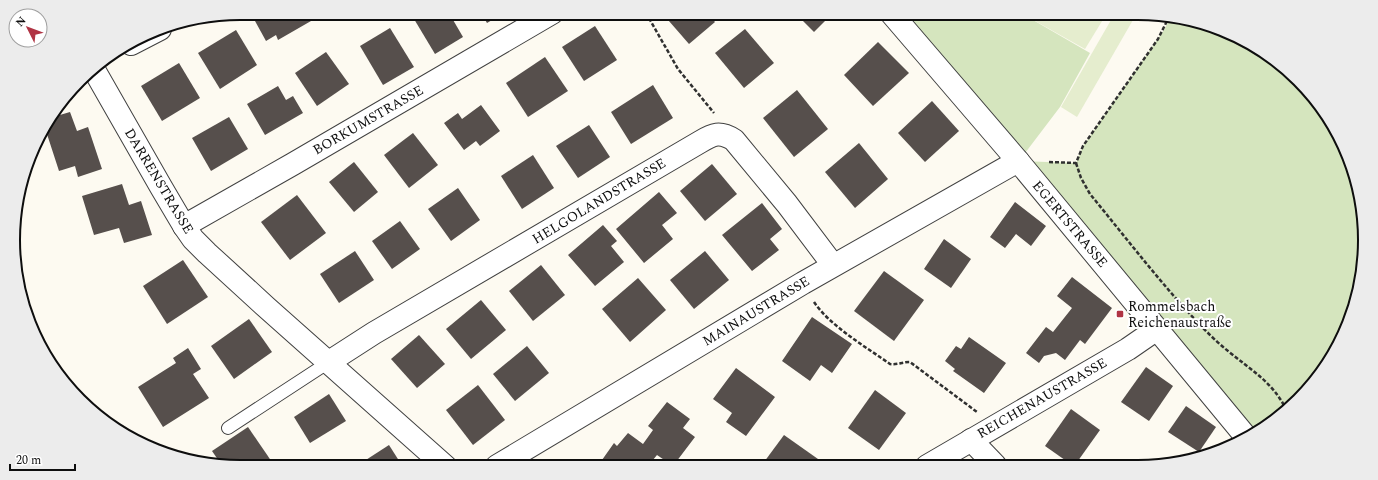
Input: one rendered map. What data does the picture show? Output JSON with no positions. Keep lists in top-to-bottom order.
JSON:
{
  "streets": {
    "street": [
      "BORKUMSTRASSE",
      "DARRENSTRASSE",
      "HELGOLANDSTRASSE",
      "EGERTSTRASSE",
      "MAINAUSTRASSE",
      "REICHENAUSTRASSE"
    ]
  },
  "crossings": [
    ["BORKUMSTRASSE", "DARRENSTRASSE"],
    ["DARRENSTRASSE", "HELGOLANDSTRASSE"],
    ["EGERTSTRASSE", "MAINAUSTRASSE"],
    ["EGERTSTRASSE", "REICHENAUSTRASSE"]
  ],
  "places": {
    "transit": ["Rommelsbach Reichenaustraße"]
  },
  "scale_bar": "20 m",
  "north": "top left"
}
